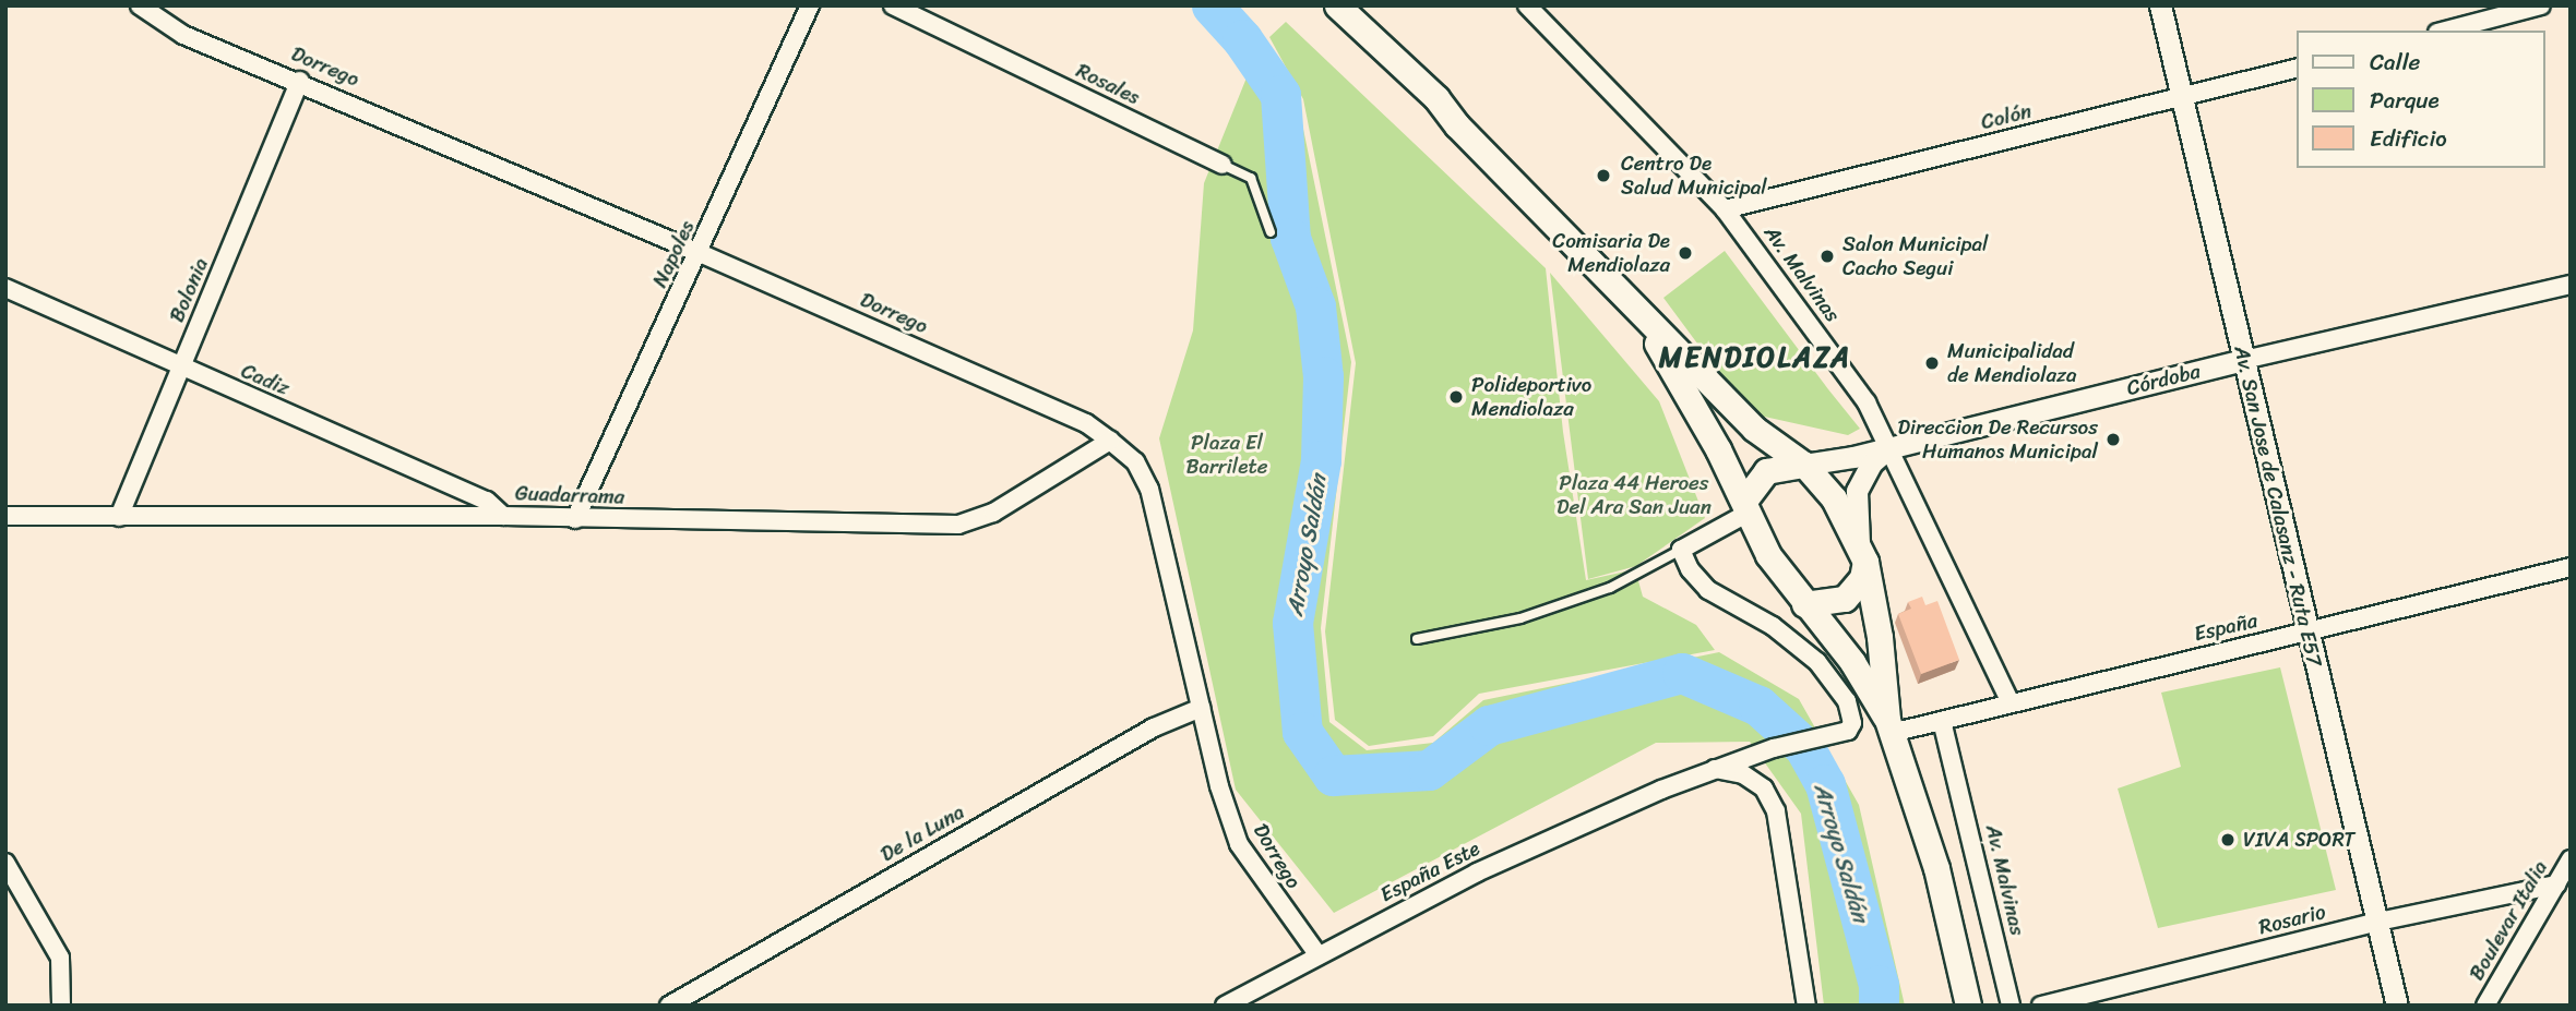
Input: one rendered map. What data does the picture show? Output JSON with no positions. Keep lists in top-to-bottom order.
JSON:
{
  "streets": {
    "street": [
      "Dorrego",
      "Rosales",
      "Colón",
      "Napoles",
      "Av. Malvinas",
      "Bolonia",
      "Cadiz",
      "Córdoba",
      "Guadarrama",
      "Av. San Jose de Calasanz - Ruta E57",
      "España",
      "De la Luna",
      "España Este",
      "Rosario",
      "Boulevar Italia"
    ]
  },
  "crossings": [
    ["Dorrego", "Napoles"],
    ["Dorrego", "Bolonia"],
    ["Dorrego", "Guadarrama"],
    ["Dorrego", "De la Luna"],
    ["Dorrego", "España Este"],
    ["Colón", "Av. Malvinas"],
    ["Colón", "Av. San Jose de Calasanz - Ruta E57"],
    ["Napoles", "Guadarrama"],
    ["Av. Malvinas", "Córdoba"],
    ["Av. Malvinas", "España"],
    ["Bolonia", "Cadiz"],
    ["Bolonia", "Guadarrama"],
    ["Cadiz", "Guadarrama"],
    ["Córdoba", "Av. San Jose de Calasanz - Ruta E57"],
    ["Av. San Jose de Calasanz - Ruta E57", "España"],
    ["Av. San Jose de Calasanz - Ruta E57", "Rosario"],
    ["Rosario", "Boulevar Italia"]
  ],
  "districts": ["MENDIOLAZA"],
  "water": ["Arroyo Saldán"],
  "parks": ["Plaza El Barrilete", "Plaza 44 Heroes Del Ara San Juan"],
  "places": [
    "Centro De Salud Municipal",
    "Comisaria De Mendiolaza",
    "Salon Municipal Cacho Segui",
    "Municipalidad de Mendiolaza",
    "Polideportivo Mendiolaza",
    "Direccion De Recursos Humanos Municipal",
    "VIVA SPORT"
  ],
  "legend": ["Calle", "Parque", "Edificio"]
}
